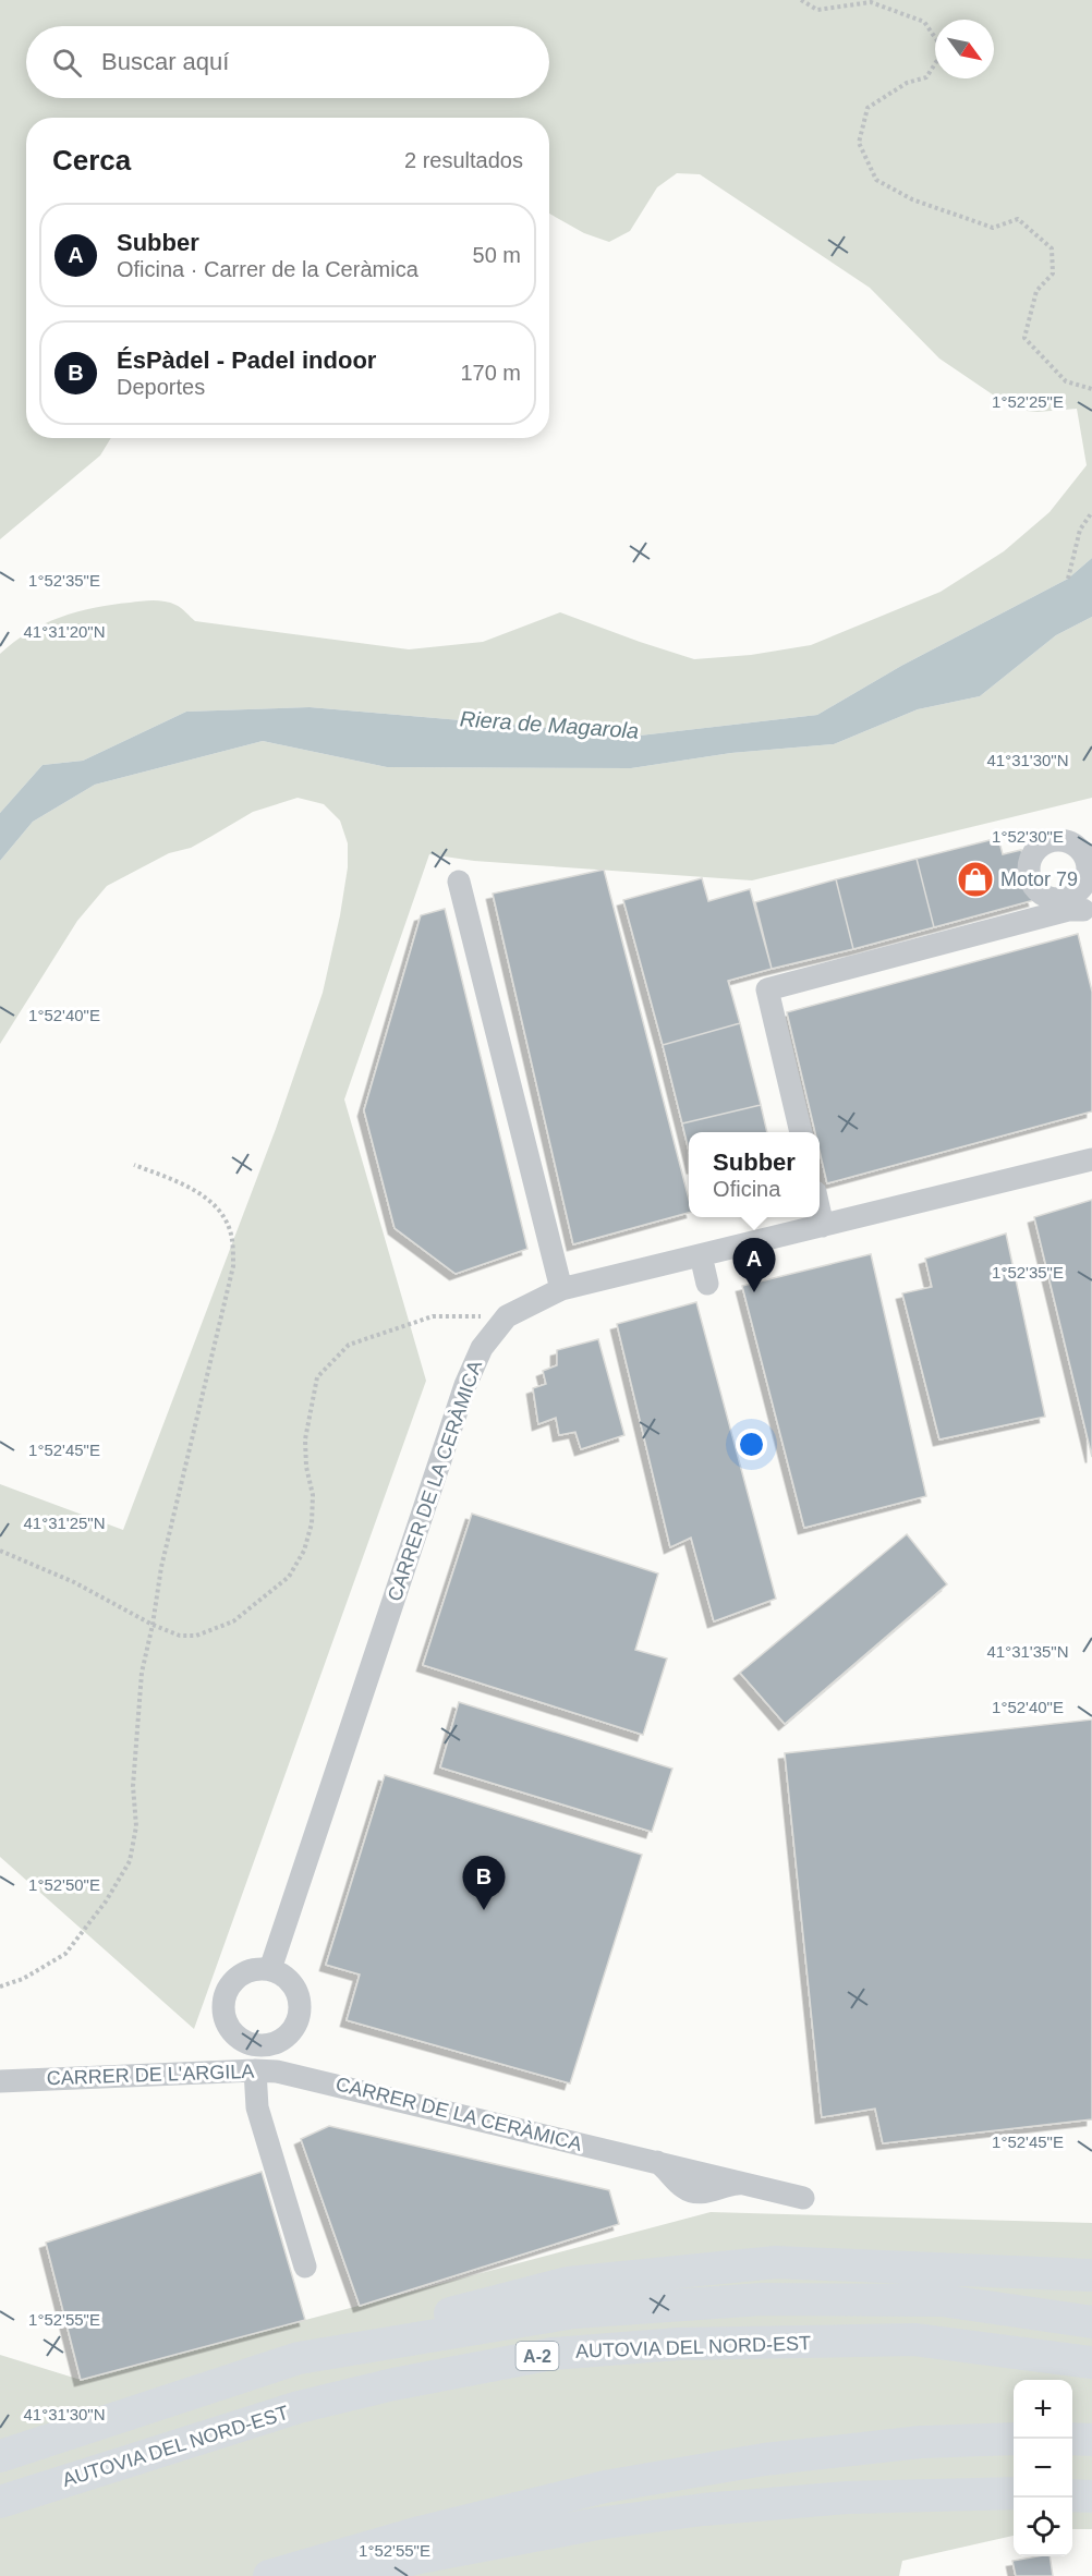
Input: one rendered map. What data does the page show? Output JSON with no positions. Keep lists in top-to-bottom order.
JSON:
{
  "streets": {
    "highway": ["AUTOVIA DEL NORD-EST", "A-2"],
    "street": ["CARRER DE LA CERÀMICA", "CARRER DE L'ARGILA"]
  },
  "crossings": [
    ["CARRER DE LA CERÀMICA", "CARRER DE L'ARGILA"]
  ],
  "water": ["Riera de Magarola"],
  "places": {
    "shop": ["Motor 79"]
  },
  "north": "bottom right",
  "page": {
    "search": "Buscar aquí",
    "heading": ["Cerca", "2 resultados"],
    "list": [
      {
        "mark": "A",
        "name": "Subber",
        "note": "Oficina · Carrer de la Ceràmica",
        "value": "50 m"
      },
      {
        "mark": "B",
        "name": "ÉsPàdel - Padel indoor",
        "note": "Deportes",
        "value": "170 m"
      }
    ],
    "popup": ["Subber", "Oficina"],
    "pins": ["A", "B"],
    "map_buttons": ["+", "−"]
  },
  "coordinates": [
    "1°52'25\"E",
    "1°52'35\"E",
    "41°31'20\"N",
    "41°31'30\"N",
    "1°52'30\"E",
    "1°52'40\"E",
    "1°52'45\"E",
    "41°31'25\"N",
    "41°31'35\"N",
    "1°52'50\"E",
    "1°52'55\"E"
  ]
}
